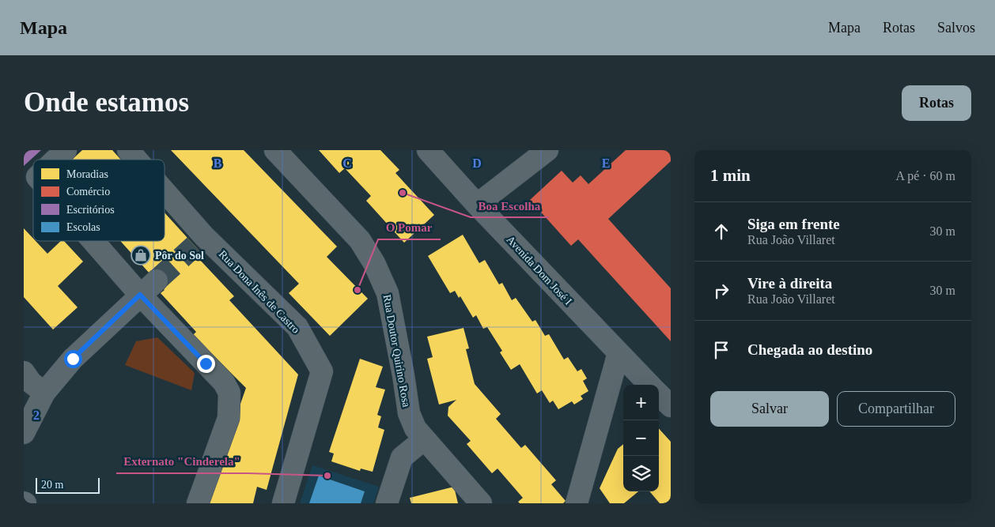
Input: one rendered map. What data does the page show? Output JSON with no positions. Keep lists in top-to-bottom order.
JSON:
{
  "streets": {
    "street": ["Avenida Dom José I", "Rua Dona Inês de Castro", "Rua Doutor Quirino Rosa"]
  },
  "places": {
    "other": ["Boa Escolha", "O Pomar", "Externato \"Cinderela\""],
    "shop": ["Pôr do Sol"]
  },
  "legend": [
    "Moradias",
    "Comércio",
    "Escritórios",
    "Escolas"
  ],
  "scale_bar": "20 m",
  "page": {
    "header": "Mapa",
    "nav": ["Mapa", "Rotas", "Salvos"],
    "buttons": [
      "Rotas",
      ["Salvar", "Compartilhar"]
    ],
    "title": "Onde estamos",
    "heading": ["1 min", "A pé · 60 m"],
    "list": [
      ["Siga em frente", "Rua João Villaret", "30 m"],
      ["Vire à direita", "Rua João Villaret", "30 m"],
      "Chegada ao destino"
    ],
    "map_buttons": ["+", "−"],
    "scale": "20 m"
  },
  "grid": {
    "columns": [
      "B",
      "C",
      "D",
      "E"
    ],
    "rows": ["2"]
  }
}
